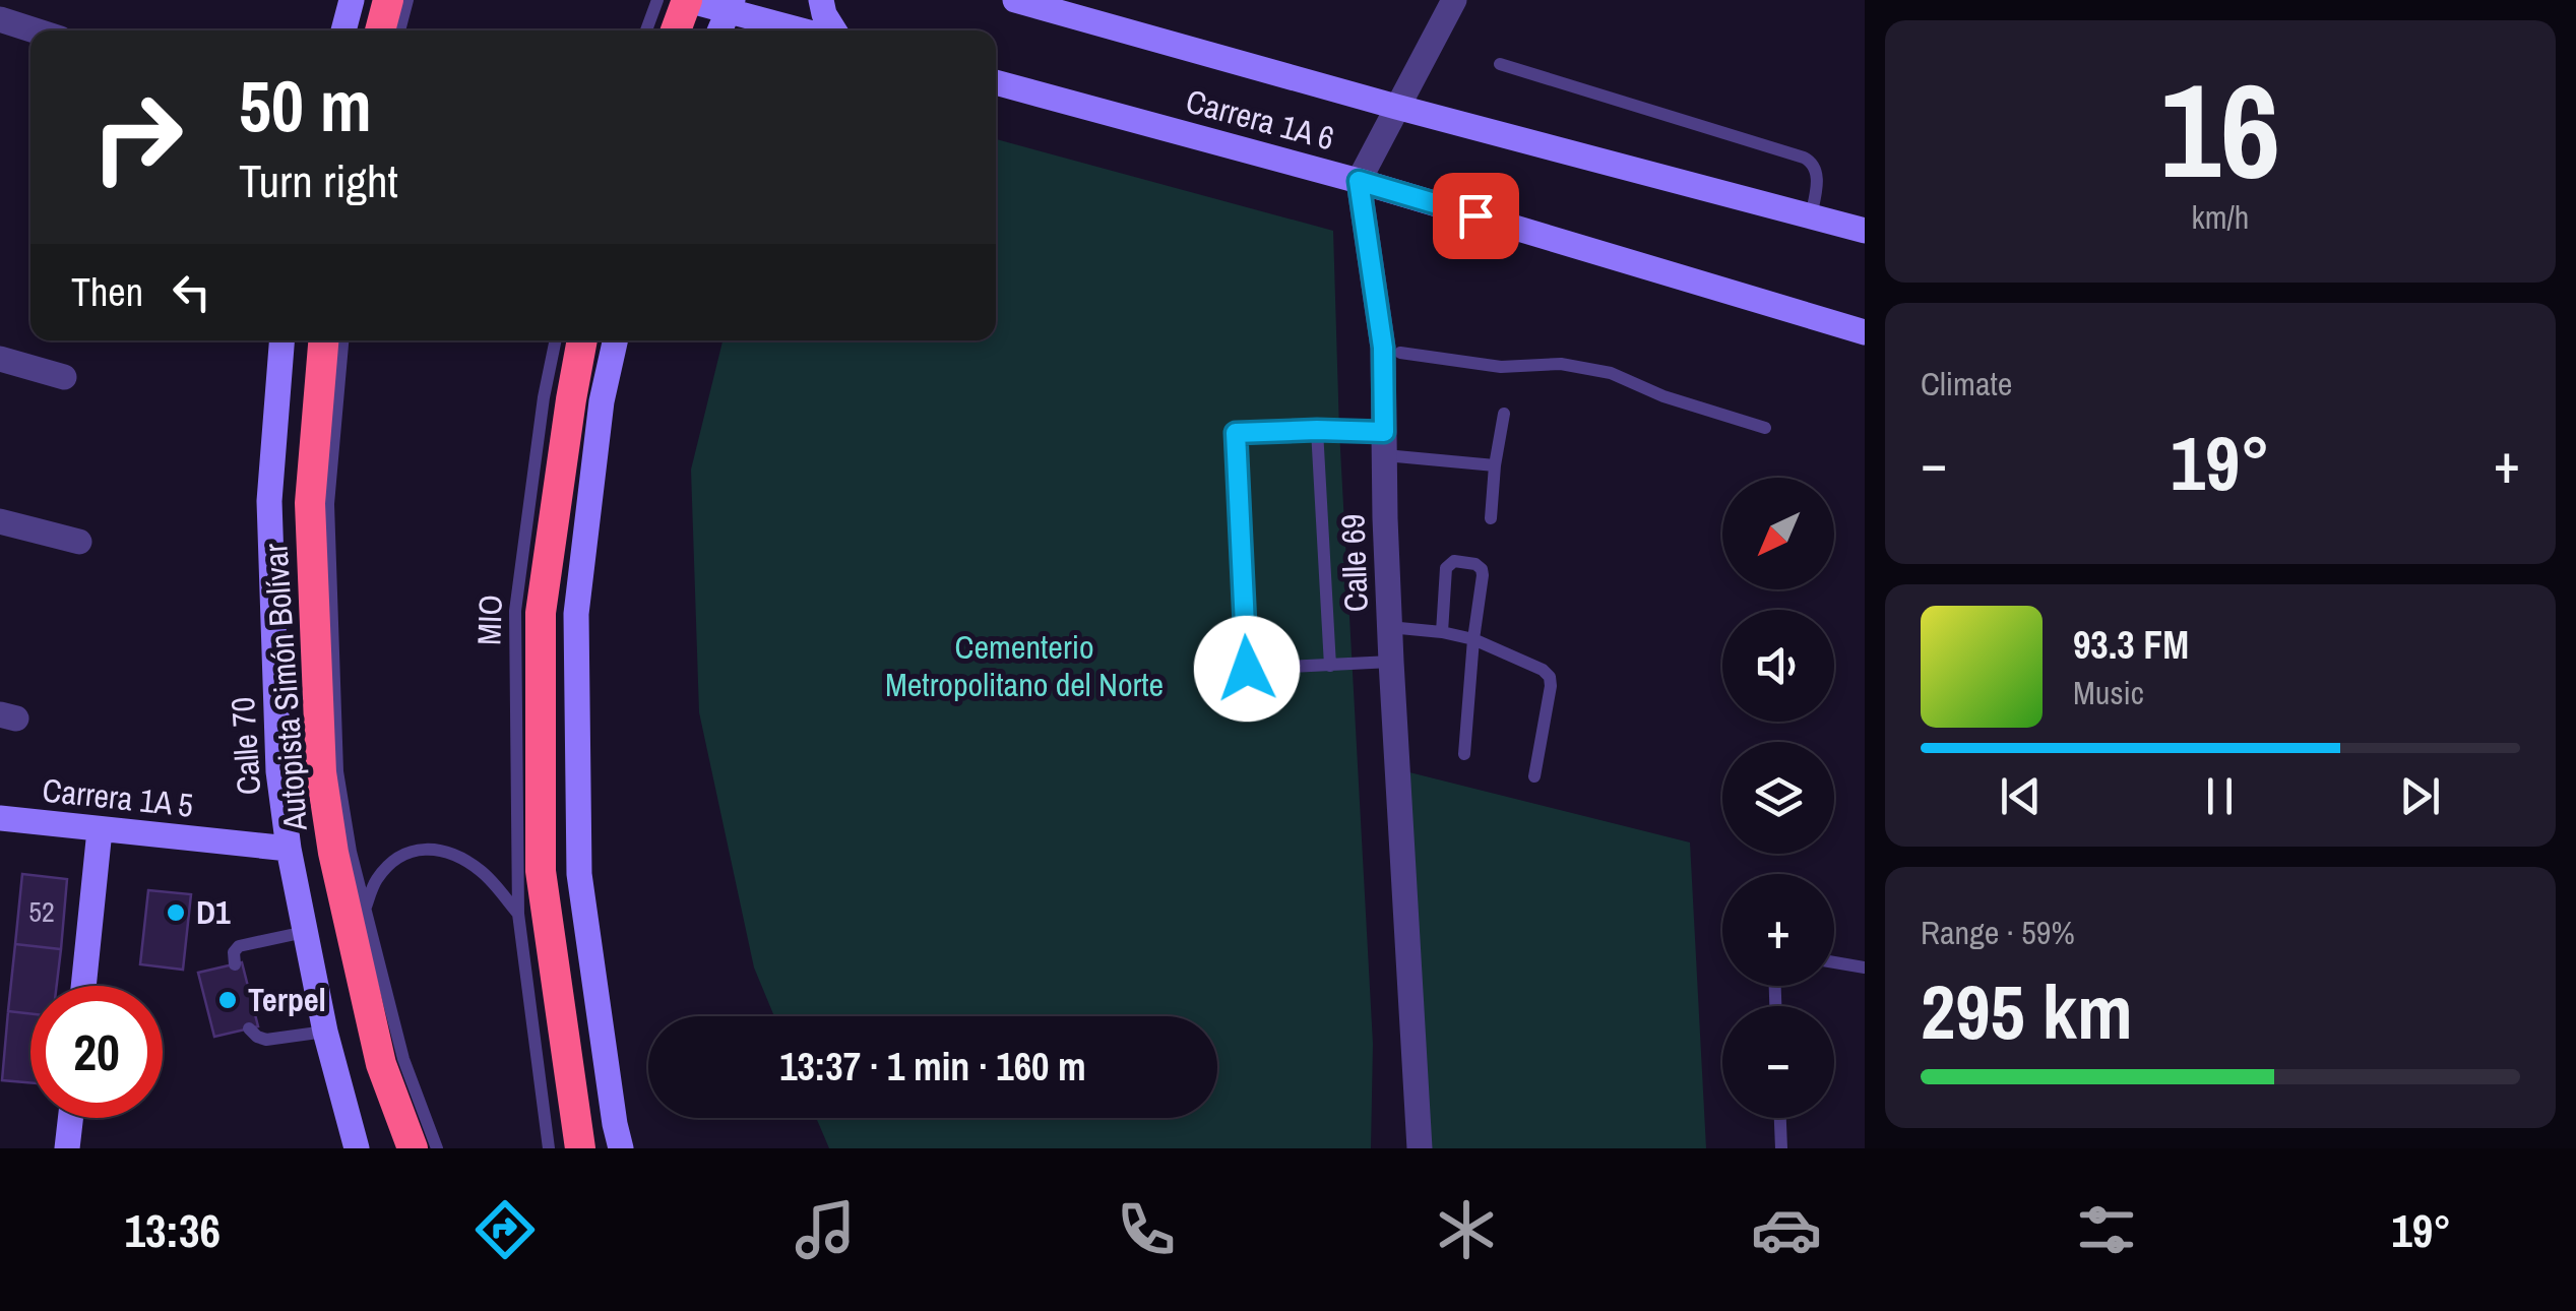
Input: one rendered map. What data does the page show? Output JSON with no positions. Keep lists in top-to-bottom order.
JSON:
{
  "streets": {
    "highway": ["Autopista Simón Bolívar"],
    "street": [
      "Carrera 1A 6",
      "Calle 69",
      "Calle 70",
      "Carrera 1A 5"
    ],
    "lane": ["MIO"]
  },
  "crossings": [
    ["Carrera 1A 6", "Calle 69"],
    ["Calle 70", "Carrera 1A 5"]
  ],
  "parks": ["Cementerio Metropolitano del Norte"],
  "places": ["D1", "Terpel"],
  "house_numbers": ["52"],
  "north": "bottom left",
  "page": {
    "tile": [
      ["16", "km/h"],
      "Climate",
      ["Range · 59%", "295 km"]
    ],
    "turn": ["50 m", "Turn right"],
    "then": "Then",
    "heat": ["−", "19°", "+"],
    "map_buttons": ["+", "−"],
    "song": ["93.3 FM", "Music"],
    "limit": "20",
    "trip": "13:37 · 1 min · 160 m",
    "tabs": ["13:36", "19°"]
  }
}
